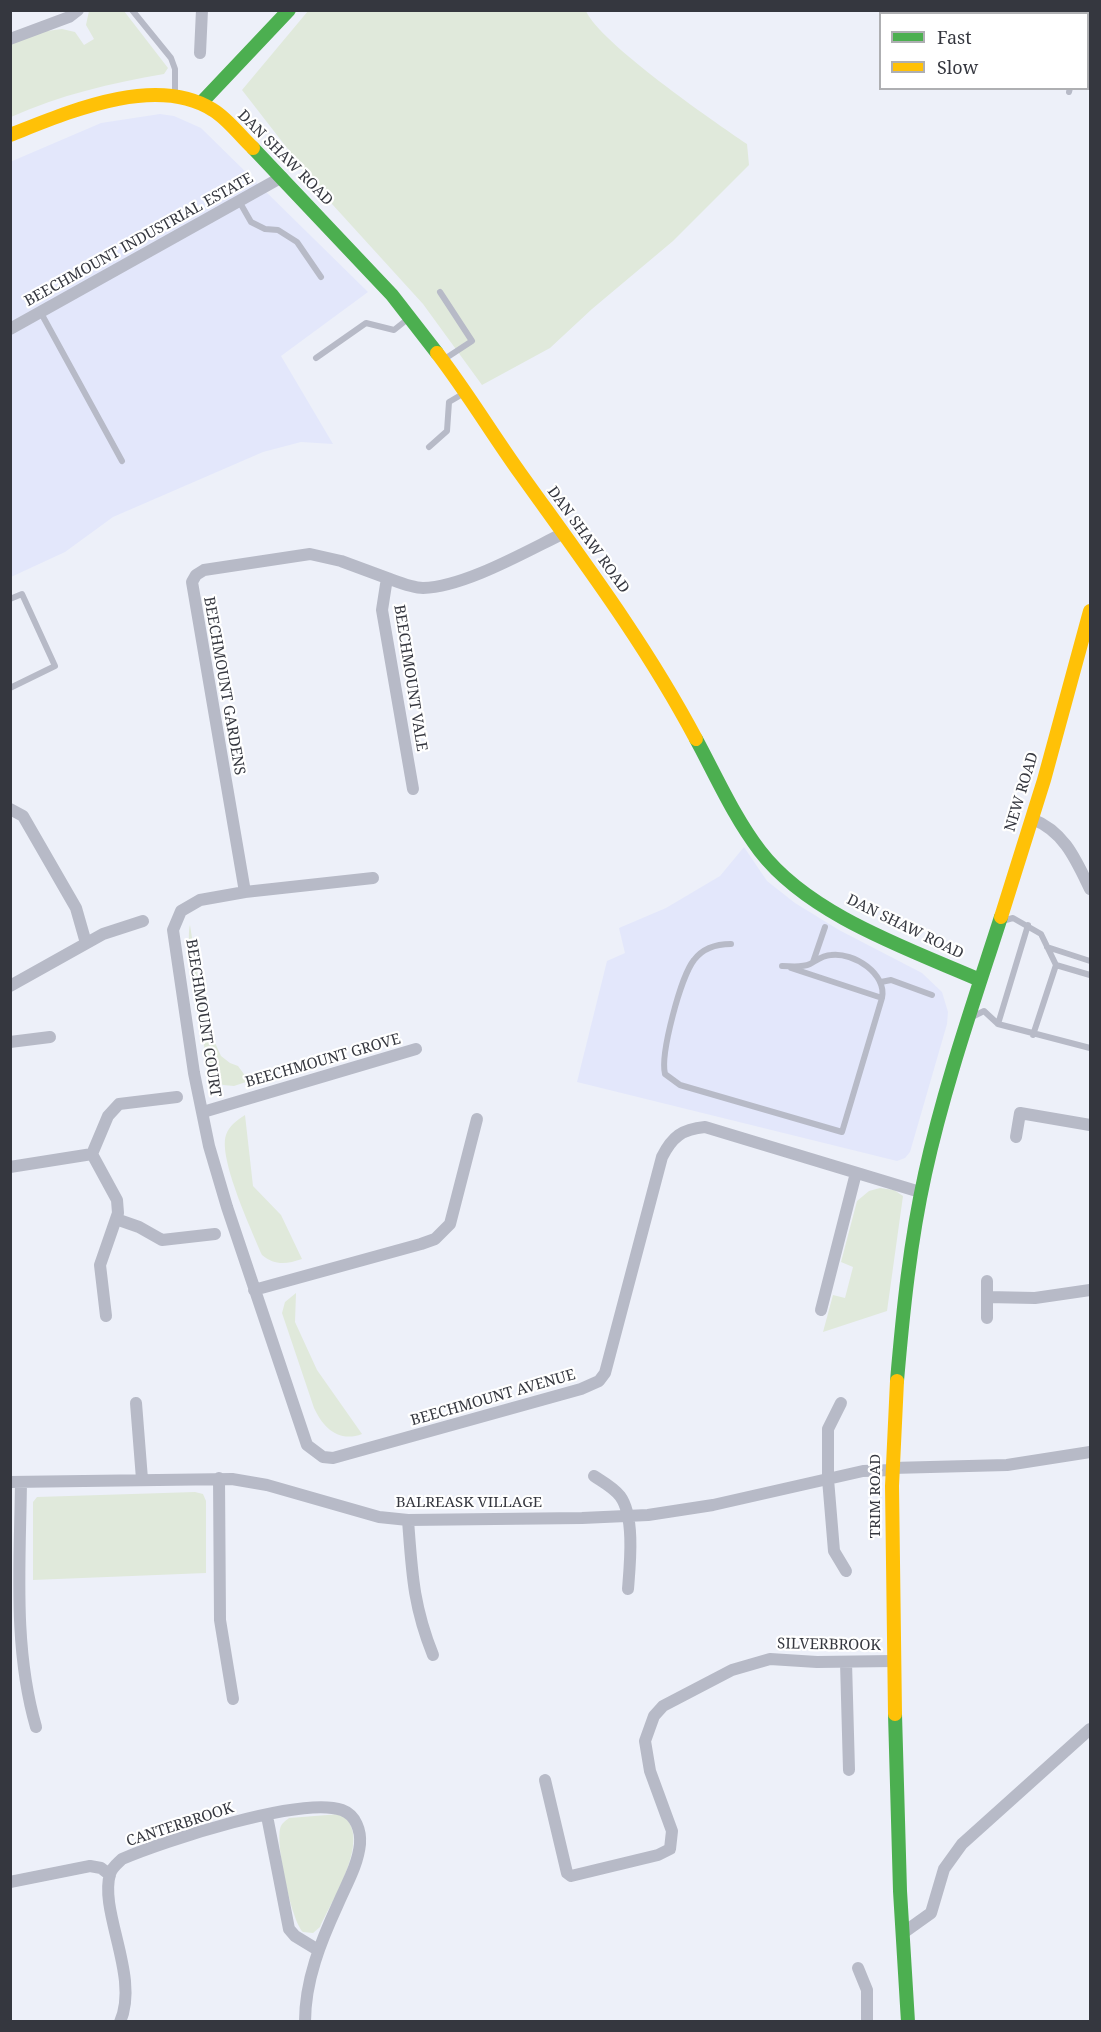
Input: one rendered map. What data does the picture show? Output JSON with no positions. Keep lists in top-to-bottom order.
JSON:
{
  "streets": {
    "street": [
      "DAN SHAW ROAD",
      "BEECHMOUNT INDUSTRIAL ESTATE",
      "BEECHMOUNT VALE",
      "BEECHMOUNT GARDENS",
      "NEW ROAD",
      "BEECHMOUNT COURT",
      "BEECHMOUNT GROVE",
      "BEECHMOUNT AVENUE",
      "TRIM ROAD",
      "BALREASK VILLAGE",
      "SILVERBROOK",
      "CANTERBROOK"
    ]
  },
  "crossings": [
    ["DAN SHAW ROAD", "BEECHMOUNT INDUSTRIAL ESTATE"],
    ["DAN SHAW ROAD", "BEECHMOUNT VALE"],
    ["DAN SHAW ROAD", "NEW ROAD"],
    ["DAN SHAW ROAD", "TRIM ROAD"],
    ["BEECHMOUNT VALE", "BEECHMOUNT GARDENS"],
    ["BEECHMOUNT GARDENS", "BEECHMOUNT COURT"],
    ["NEW ROAD", "TRIM ROAD"],
    ["BEECHMOUNT COURT", "BEECHMOUNT GROVE"],
    ["BEECHMOUNT COURT", "BEECHMOUNT AVENUE"],
    ["BEECHMOUNT GROVE", "BEECHMOUNT AVENUE"],
    ["BEECHMOUNT AVENUE", "TRIM ROAD"],
    ["TRIM ROAD", "BALREASK VILLAGE"],
    ["TRIM ROAD", "SILVERBROOK"]
  ],
  "legend": ["Fast", "Slow"]
}
